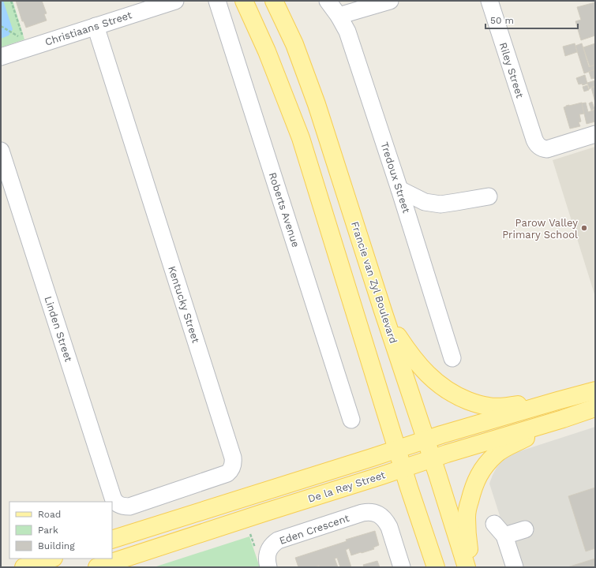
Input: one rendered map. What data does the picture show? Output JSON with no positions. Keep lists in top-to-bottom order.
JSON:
{
  "streets": {
    "main road": ["Francie van Zyl Boulevard", "De la Rey Street"],
    "street": [
      "Christiaans Street",
      "Riley Street",
      "Tredoux Street",
      "Roberts Avenue",
      "Kentucky Street",
      "Linden Street",
      "Eden Crescent"
    ]
  },
  "crossings": [
    ["Christiaans Street", "Kentucky Street"],
    ["Francie van Zyl Boulevard", "De la Rey Street"],
    ["Kentucky Street", "Linden Street"]
  ],
  "places": ["Parow Valley Primary School"],
  "legend": ["Road", "Park", "Building"],
  "scale_bar": "50 m"
}
